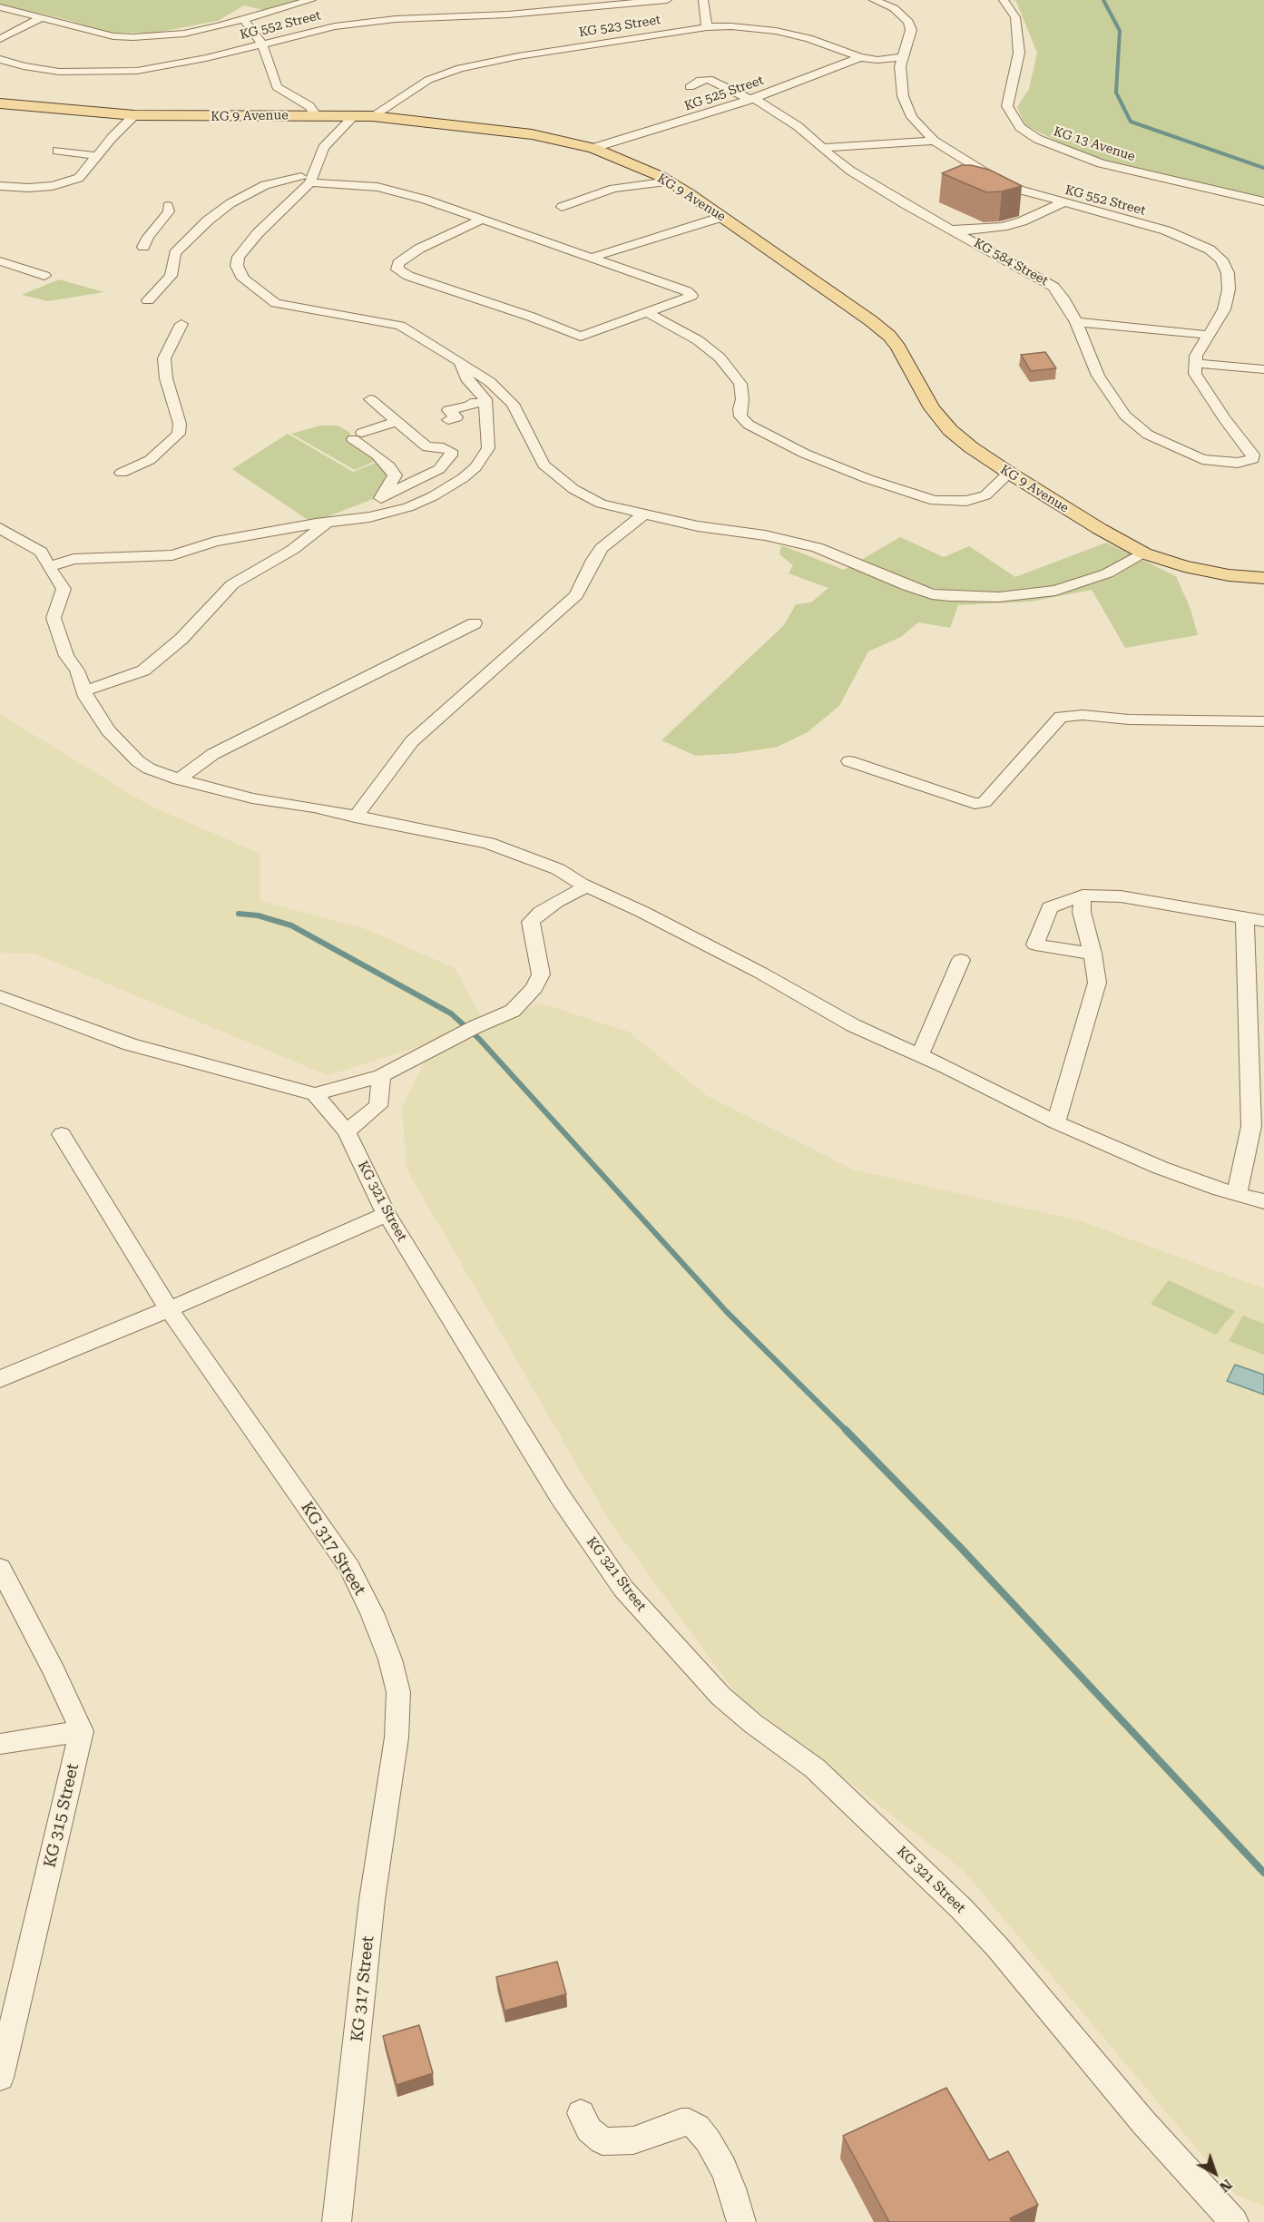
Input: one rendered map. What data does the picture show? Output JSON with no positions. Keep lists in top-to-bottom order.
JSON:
{
  "streets": {
    "main road": ["KG 9 Avenue"],
    "street": [
      "KG 552 Street",
      "KG 523 Street",
      "KG 525 Street",
      "KG 13 Avenue",
      "KG 584 Street",
      "KG 321 Street",
      "KG 317 Street",
      "KG 315 Street"
    ]
  },
  "crossings": [
    ["KG 552 Street", "KG 523 Street"],
    ["KG 552 Street", "KG 584 Street"],
    ["KG 523 Street", "KG 525 Street"],
    ["KG 523 Street", "KG 9 Avenue"],
    ["KG 525 Street", "KG 9 Avenue"],
    ["KG 525 Street", "KG 584 Street"]
  ],
  "north": "bottom right"
}
